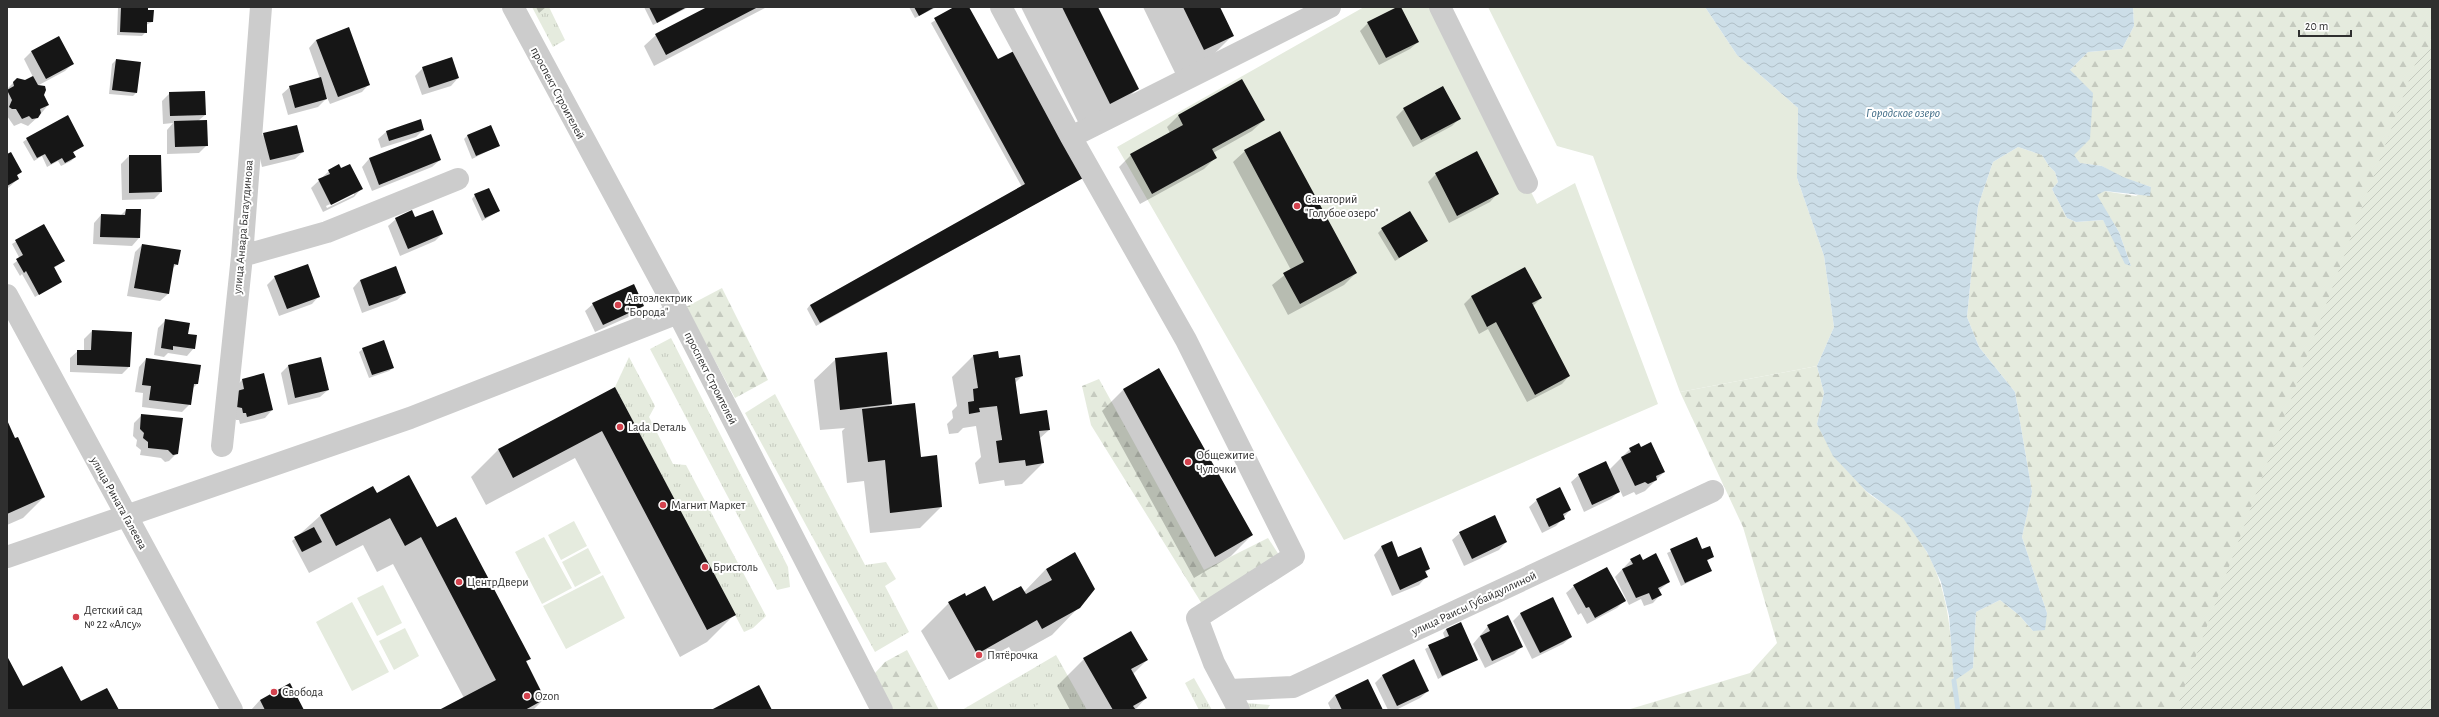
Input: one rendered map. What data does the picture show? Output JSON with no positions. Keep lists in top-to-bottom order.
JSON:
{
  "streets": {
    "street": [
      "проспект Строителей",
      "улица Анвара Багаутдинова",
      "улица Рината Галеева",
      "улица Раисы Губайдуллиной"
    ]
  },
  "water": ["Городское озеро"],
  "places": [
    "Санаторий \"Голубое озеро\"",
    "Автоэлектрик \"Борода\"",
    "Lada Dеталь",
    "Общежитие Чулочки",
    "Магнит Маркет",
    "Бристоль",
    "ЦентрДвери",
    "Детский сад № 22 «Алсу»",
    "Пятёрочка",
    "Свобода",
    "Ozon"
  ],
  "scale_bar": "20 m"
}
